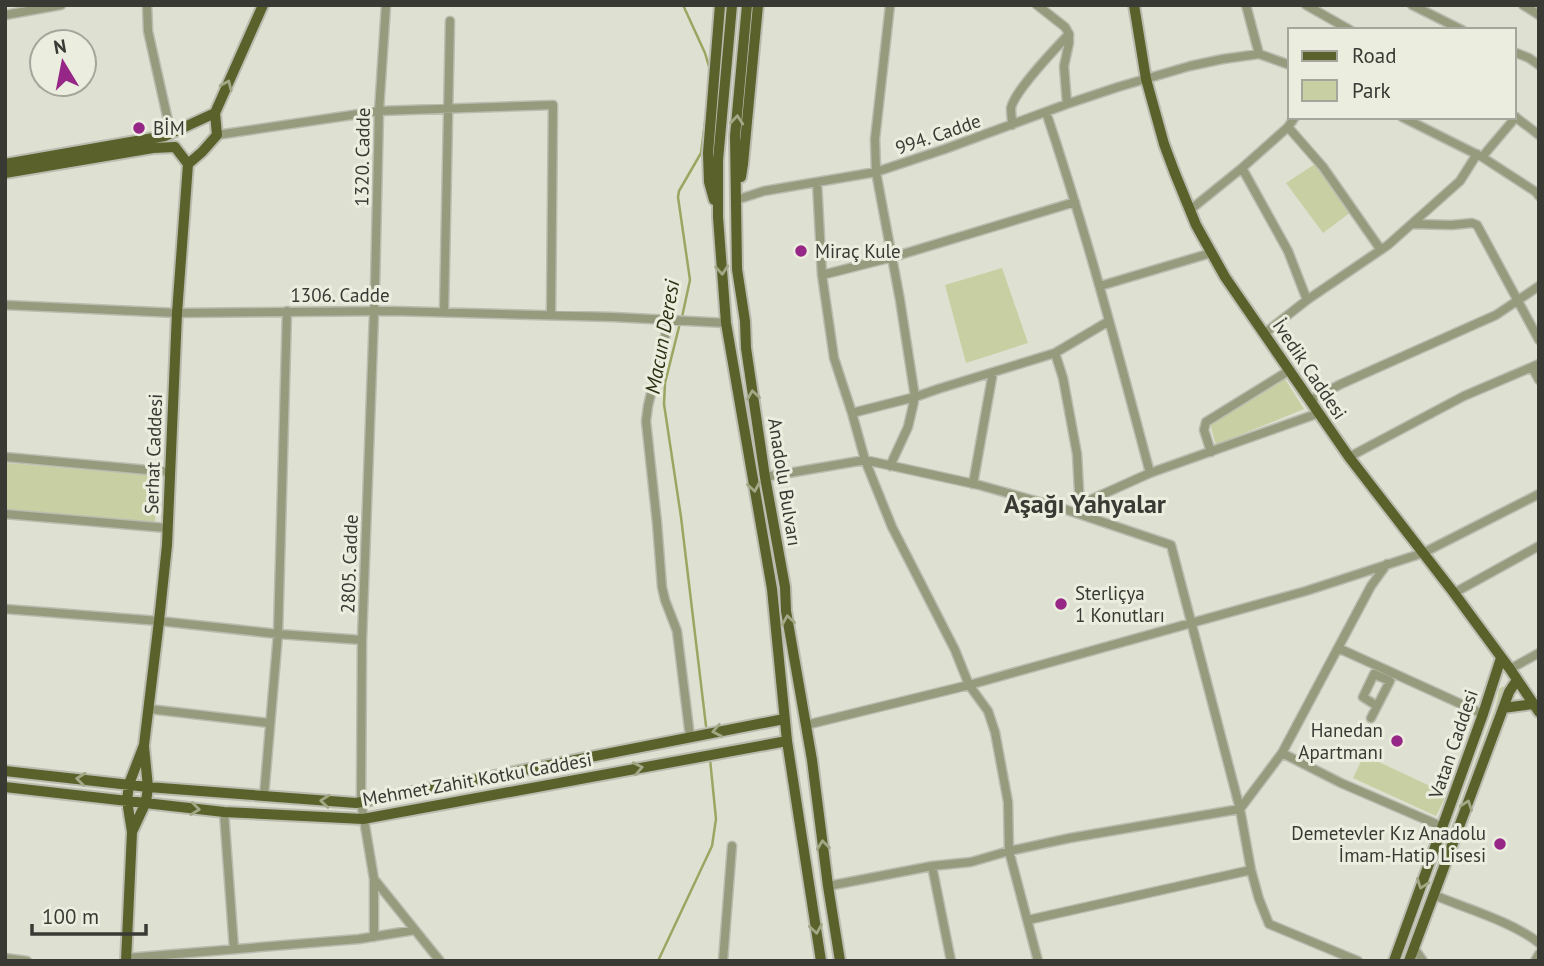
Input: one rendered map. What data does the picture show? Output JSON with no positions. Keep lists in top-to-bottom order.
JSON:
{
  "streets": {
    "main road": [
      "İvedik Caddesi",
      "Serhat Caddesi",
      "Anadolu Bulvarı",
      "Vatan Caddesi",
      "Mehmet Zahit Kotku Caddesi"
    ],
    "street": [
      "994. Cadde",
      "1320. Cadde",
      "1306. Cadde",
      "2805. Cadde"
    ]
  },
  "crossings": [
    ["994. Cadde", "İvedik Caddesi"],
    ["994. Cadde", "Anadolu Bulvarı"],
    ["1320. Cadde", "1306. Cadde"],
    ["1320. Cadde", "2805. Cadde"],
    ["1306. Cadde", "Serhat Caddesi"],
    ["1306. Cadde", "Anadolu Bulvarı"],
    ["1306. Cadde", "2805. Cadde"],
    ["İvedik Caddesi", "Vatan Caddesi"],
    ["Serhat Caddesi", "Mehmet Zahit Kotku Caddesi"],
    ["Anadolu Bulvarı", "Mehmet Zahit Kotku Caddesi"],
    ["2805. Cadde", "Mehmet Zahit Kotku Caddesi"]
  ],
  "districts": ["Aşağı Yahyalar"],
  "water": ["Macun Deresi"],
  "places": [
    "BİM",
    "Miraç Kule",
    "Sterliçya 1 Konutları",
    "Hanedan Apartmanı",
    "Demetevler Kız Anadolu İmam-Hatip Lisesi"
  ],
  "legend": ["Road", "Park"],
  "scale_bar": "100 m",
  "north": "top"
}
